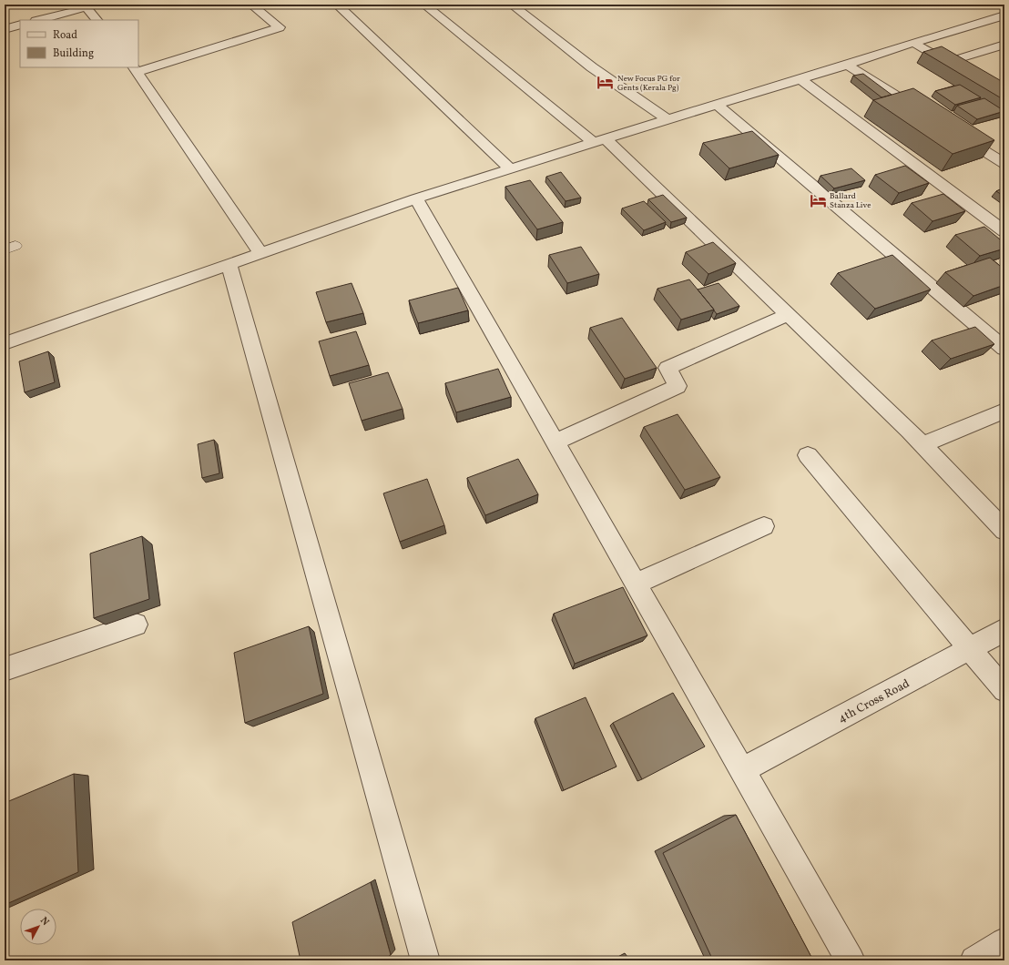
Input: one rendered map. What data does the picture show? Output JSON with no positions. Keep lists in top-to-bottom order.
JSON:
{
  "streets": {
    "street": ["4th Cross Road"]
  },
  "places": {
    "hotel": ["New Focus PG for Gents (Kerala Pg)", "Ballard Stanza Live"]
  },
  "legend": ["Road", "Building"],
  "north": "top right"
}
